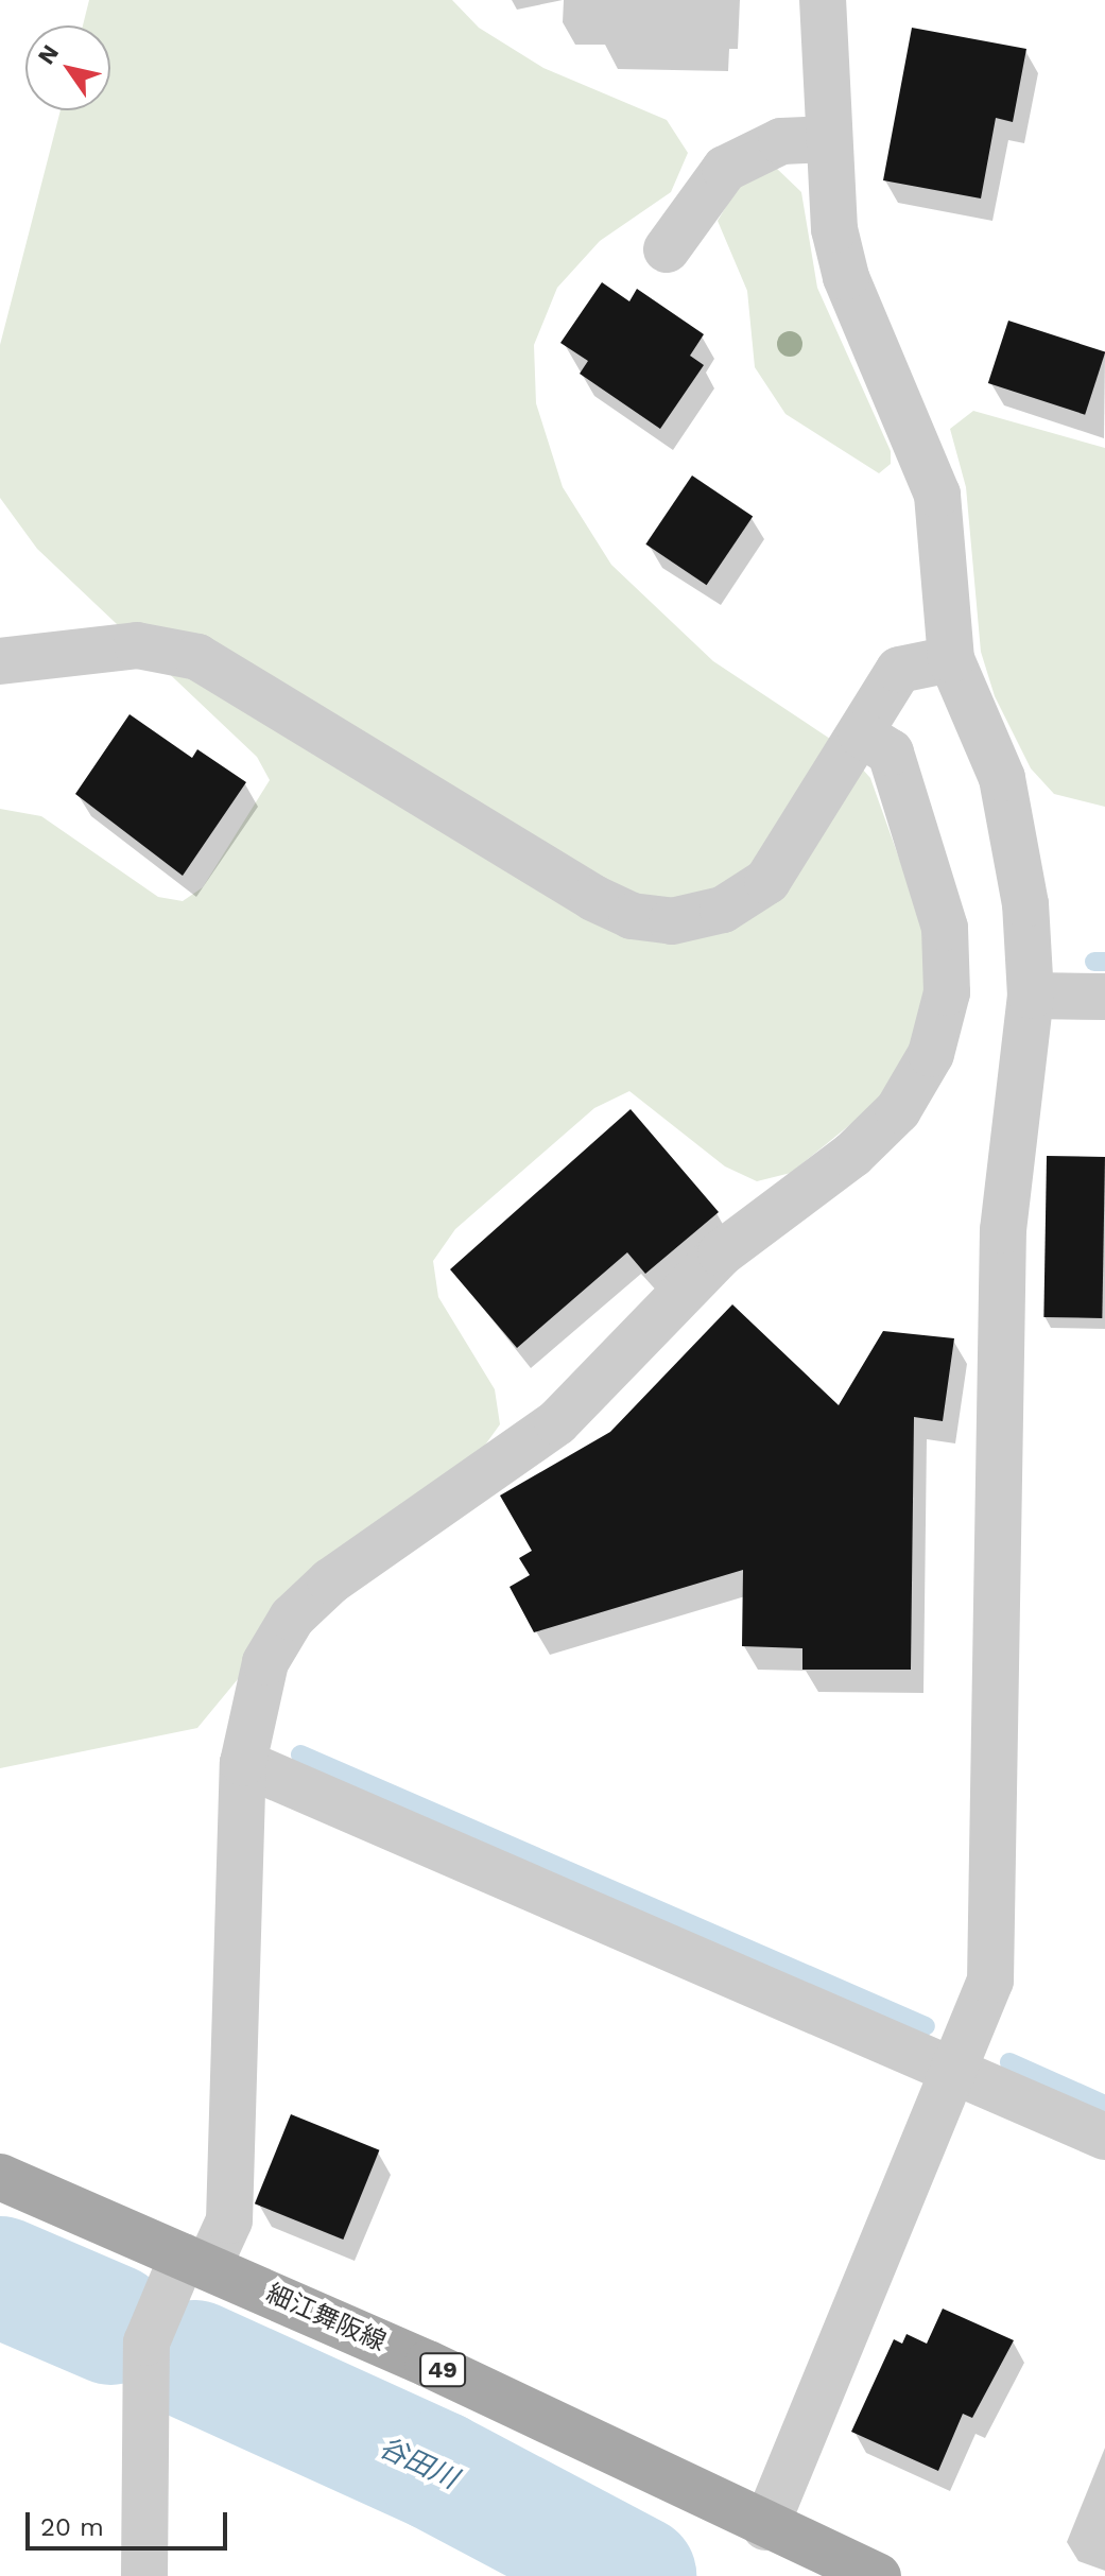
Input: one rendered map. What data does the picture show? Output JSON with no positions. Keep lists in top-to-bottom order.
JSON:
{
  "streets": {
    "main road": ["細江舞阪線", "49"]
  },
  "water": ["谷田川"],
  "scale_bar": "20 m",
  "north": "top left"
}
